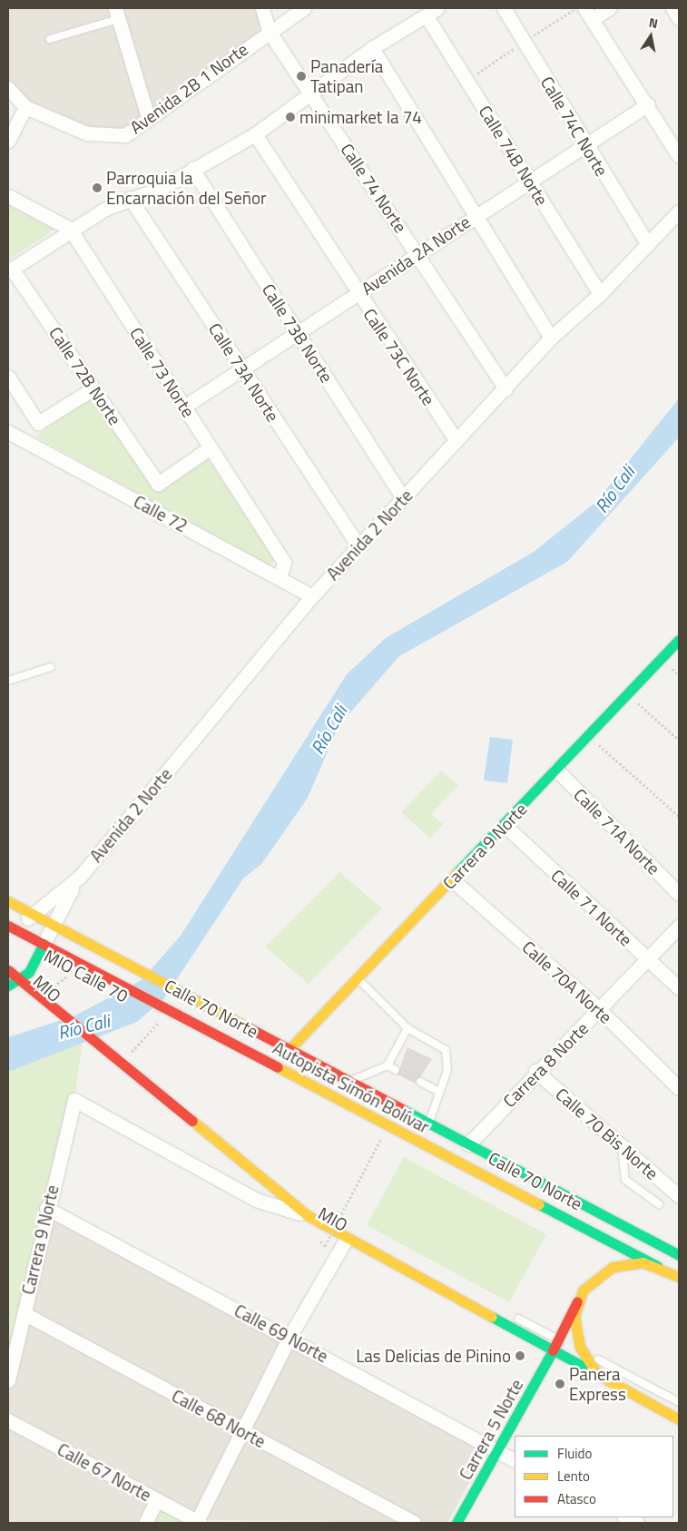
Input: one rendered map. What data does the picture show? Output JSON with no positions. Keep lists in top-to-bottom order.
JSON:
{
  "streets": {
    "main road": [
      "Carrera 9 Norte",
      "Calle 70 Norte",
      "Autopista Simón Bolívar",
      "Carrera 5 Norte"
    ],
    "street": [
      "Avenida 2B 1 Norte",
      "Calle 74C Norte",
      "Calle 74B Norte",
      "Calle 74 Norte",
      "Avenida 2A Norte",
      "Calle 73B Norte",
      "Calle 73C Norte",
      "Calle 73 Norte",
      "Calle 73A Norte",
      "Calle 72B Norte",
      "Calle 72",
      "Avenida 2 Norte",
      "Calle 71A Norte",
      "Calle 71 Norte",
      "Calle 70A Norte",
      "Carrera 8 Norte",
      "Calle 70 Bis Norte",
      "Calle 69 Norte",
      "Calle 68 Norte",
      "Calle 67 Norte"
    ],
    "lane": ["MIO"]
  },
  "crossings": [
    ["Avenida 2B 1 Norte", "Calle 74 Norte"],
    ["Calle 74C Norte", "Avenida 2A Norte"],
    ["Calle 74C Norte", "Avenida 2 Norte"],
    ["Calle 74B Norte", "Avenida 2A Norte"],
    ["Calle 74B Norte", "Avenida 2 Norte"],
    ["Calle 74 Norte", "Avenida 2A Norte"],
    ["Calle 74 Norte", "Avenida 2 Norte"],
    ["Avenida 2A Norte", "Calle 73B Norte"],
    ["Avenida 2A Norte", "Calle 73C Norte"],
    ["Avenida 2A Norte", "Calle 73 Norte"],
    ["Avenida 2A Norte", "Calle 73A Norte"],
    ["Calle 73B Norte", "Avenida 2 Norte"],
    ["Calle 73C Norte", "Avenida 2 Norte"],
    ["Calle 73 Norte", "Calle 72B Norte"],
    ["Calle 73 Norte", "Calle 72"],
    ["Calle 73A Norte", "Avenida 2 Norte"],
    ["Calle 72", "Avenida 2 Norte"],
    ["Avenida 2 Norte", "Calle 70 Norte"],
    ["Calle 71A Norte", "Carrera 9 Norte"],
    ["Carrera 9 Norte", "Calle 71 Norte"],
    ["Carrera 9 Norte", "Calle 70A Norte"],
    ["Carrera 9 Norte", "Calle 70 Norte"],
    ["Carrera 9 Norte", "Calle 69 Norte"],
    ["Carrera 9 Norte", "Calle 68 Norte"],
    ["Calle 71 Norte", "Carrera 8 Norte"],
    ["Calle 70A Norte", "Carrera 8 Norte"],
    ["Calle 70 Norte", "Carrera 8 Norte"],
    ["Carrera 8 Norte", "Calle 70 Bis Norte"],
    ["Calle 69 Norte", "Carrera 5 Norte"]
  ],
  "water": ["Río Cali"],
  "places": [
    "Panadería Tatipan",
    "minimarket la 74",
    "Parroquia la Encarnación del Señor",
    "Las Delicias de Pinino",
    "Panera Express"
  ],
  "legend": ["Fluido", "Lento", "Atasco"],
  "north": "top"
}
